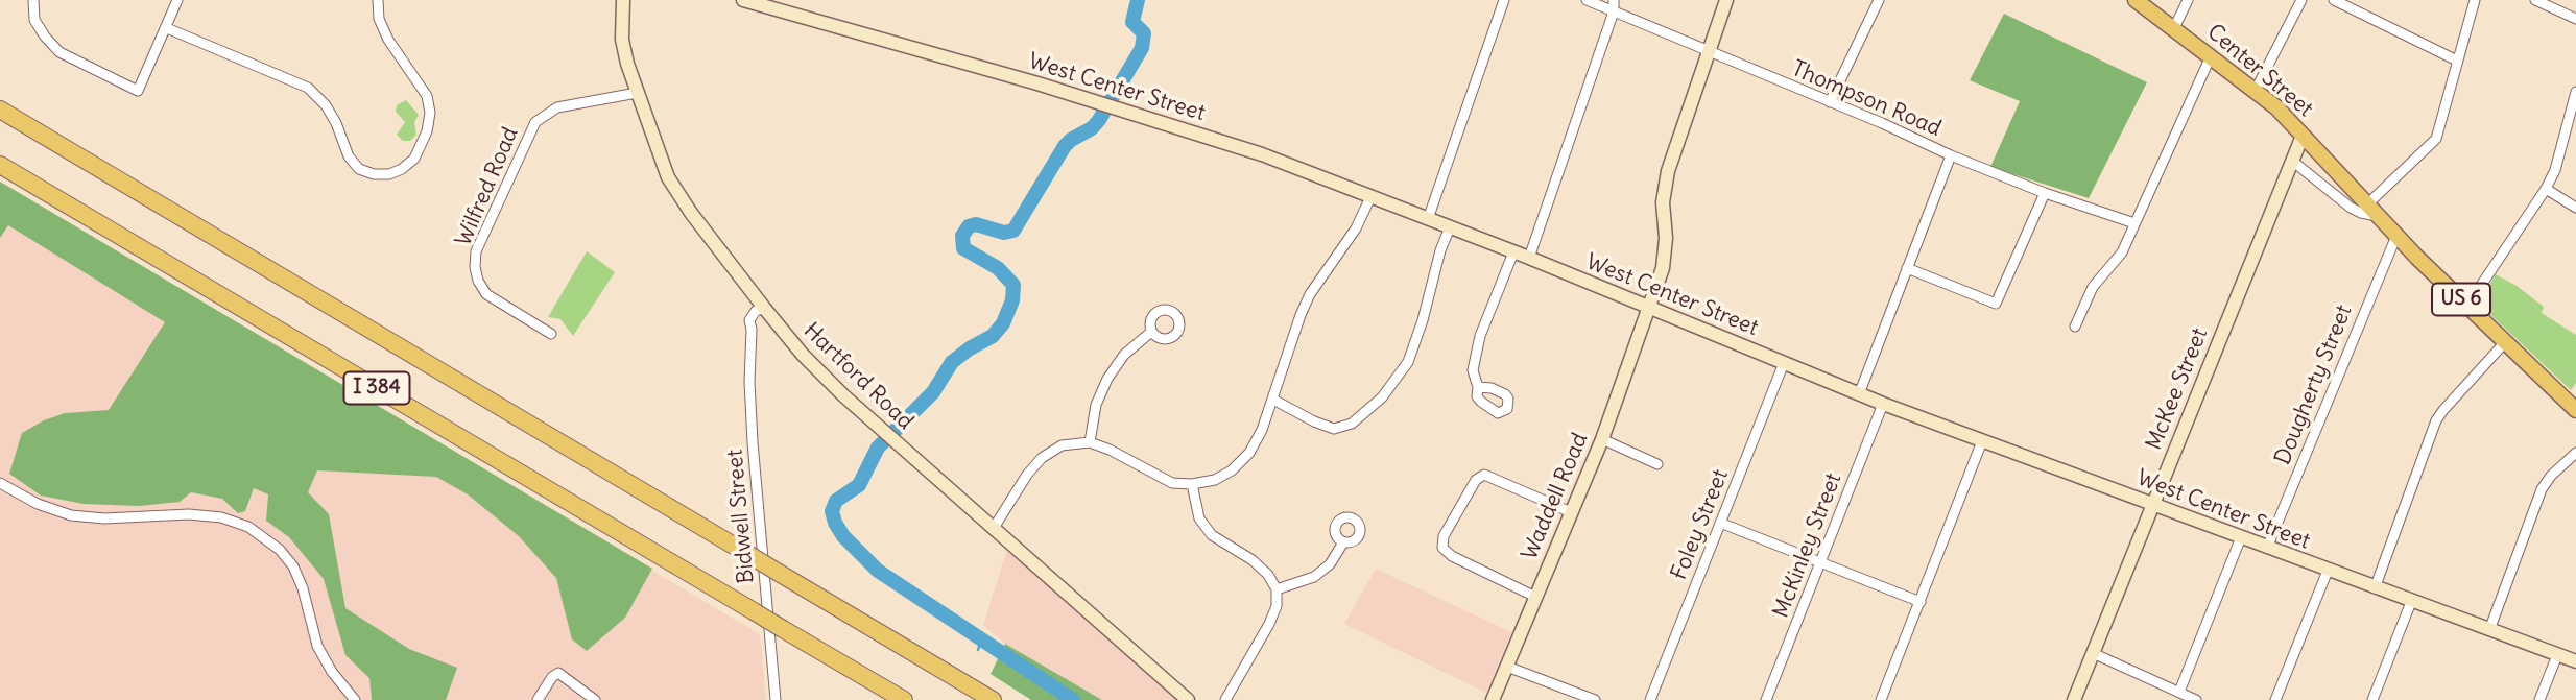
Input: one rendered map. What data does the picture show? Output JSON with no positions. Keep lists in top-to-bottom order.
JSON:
{
  "streets": {
    "highway": ["I 384"],
    "main road": [
      "Center Street",
      "West Center Street",
      "US 6",
      "Hartford Road",
      "McKee Street",
      "Waddell Road"
    ],
    "street": [
      "Thompson Road",
      "Wilfred Road",
      "Dougherty Street",
      "Bidwell Street",
      "Foley Street",
      "McKinley Street"
    ]
  },
  "crossings": [
    ["Center Street", "Dougherty Street"],
    ["Center Street", "McKee Street"],
    ["West Center Street", "Dougherty Street"],
    ["West Center Street", "McKee Street"],
    ["West Center Street", "Waddell Road"],
    ["West Center Street", "Foley Street"],
    ["West Center Street", "McKinley Street"],
    ["Thompson Road", "Waddell Road"],
    ["Wilfred Road", "Hartford Road"],
    ["Hartford Road", "Bidwell Street"]
  ]
}
